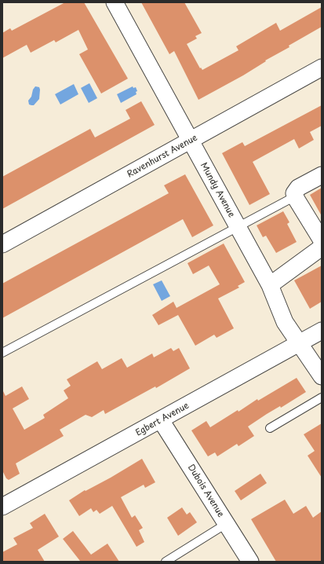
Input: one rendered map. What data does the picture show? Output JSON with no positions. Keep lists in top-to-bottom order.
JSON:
{
  "streets": {
    "street": [
      "Ravenhurst Avenue",
      "Mundy Avenue",
      "Egbert Avenue",
      "Dubois Avenue"
    ]
  },
  "crossings": [
    ["Ravenhurst Avenue", "Mundy Avenue"],
    ["Mundy Avenue", "Egbert Avenue"],
    ["Egbert Avenue", "Dubois Avenue"]
  ]
}
